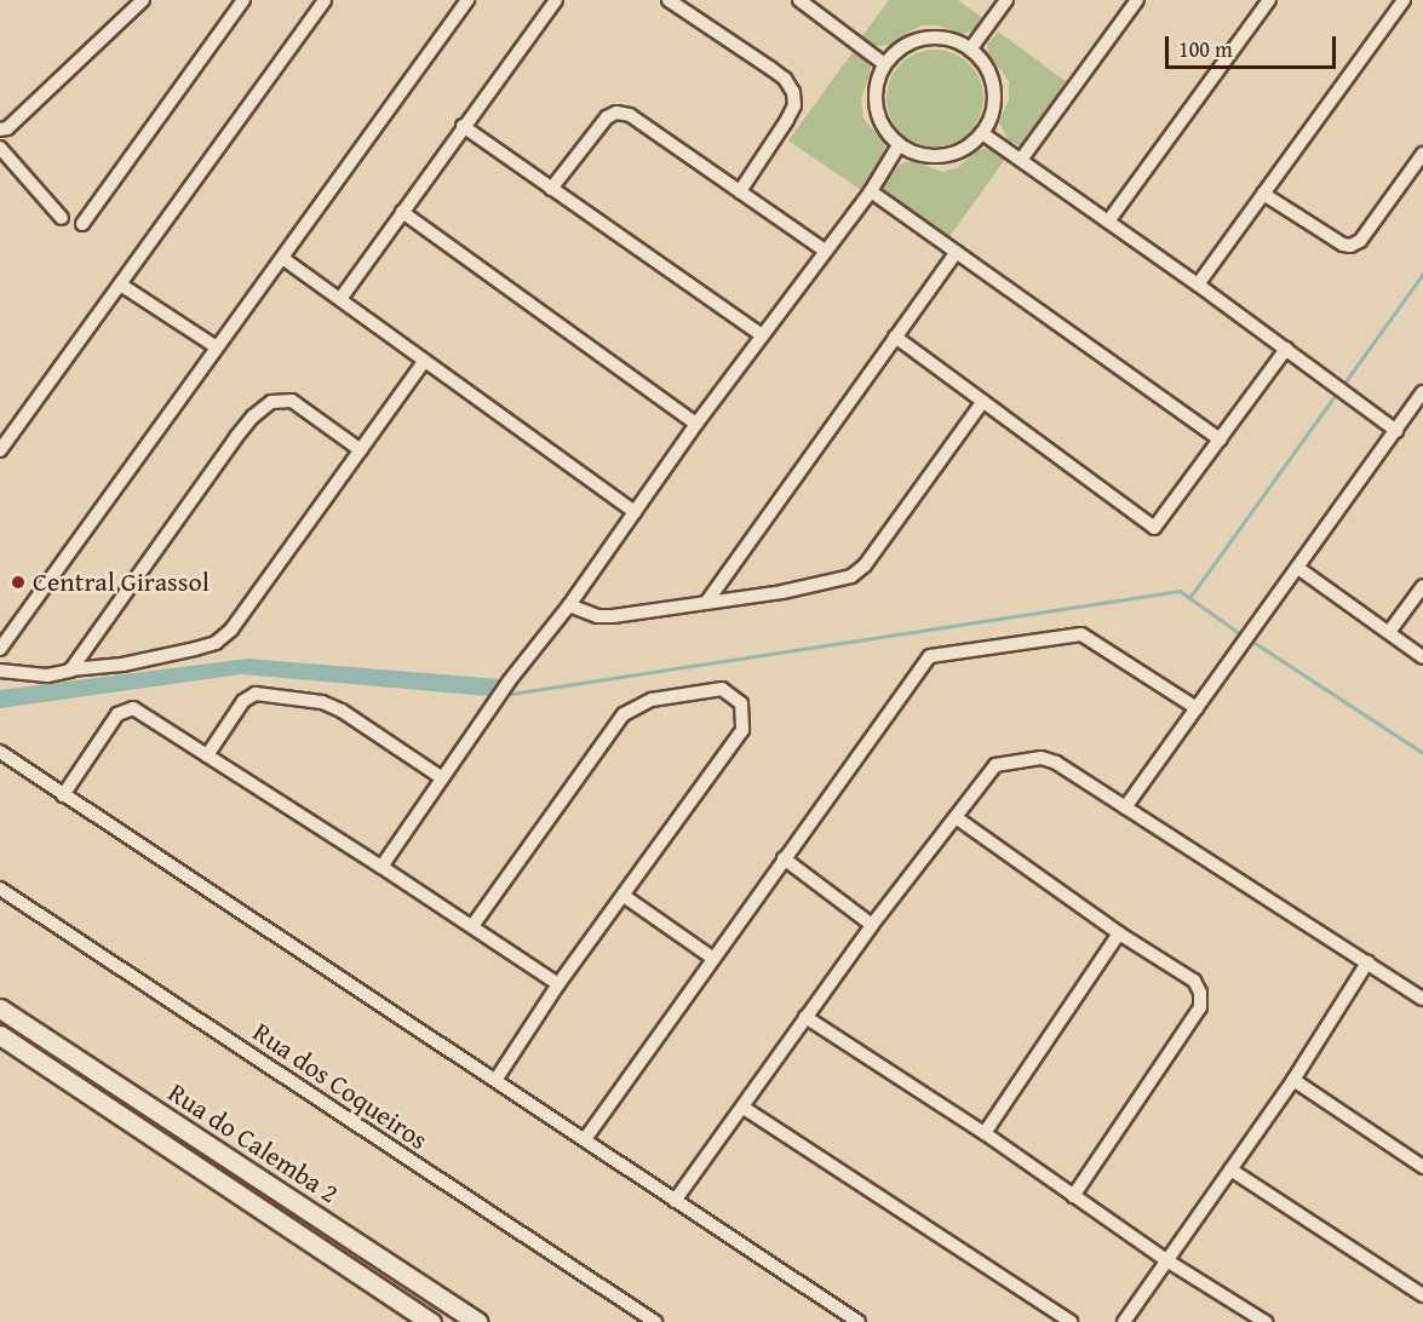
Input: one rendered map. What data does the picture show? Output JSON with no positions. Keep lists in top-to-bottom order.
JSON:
{
  "streets": {
    "main road": ["Rua do Calemba 2"],
    "street": ["Rua dos Coqueiros"]
  },
  "places": ["Central Girassol"],
  "scale_bar": "100 m"
}
